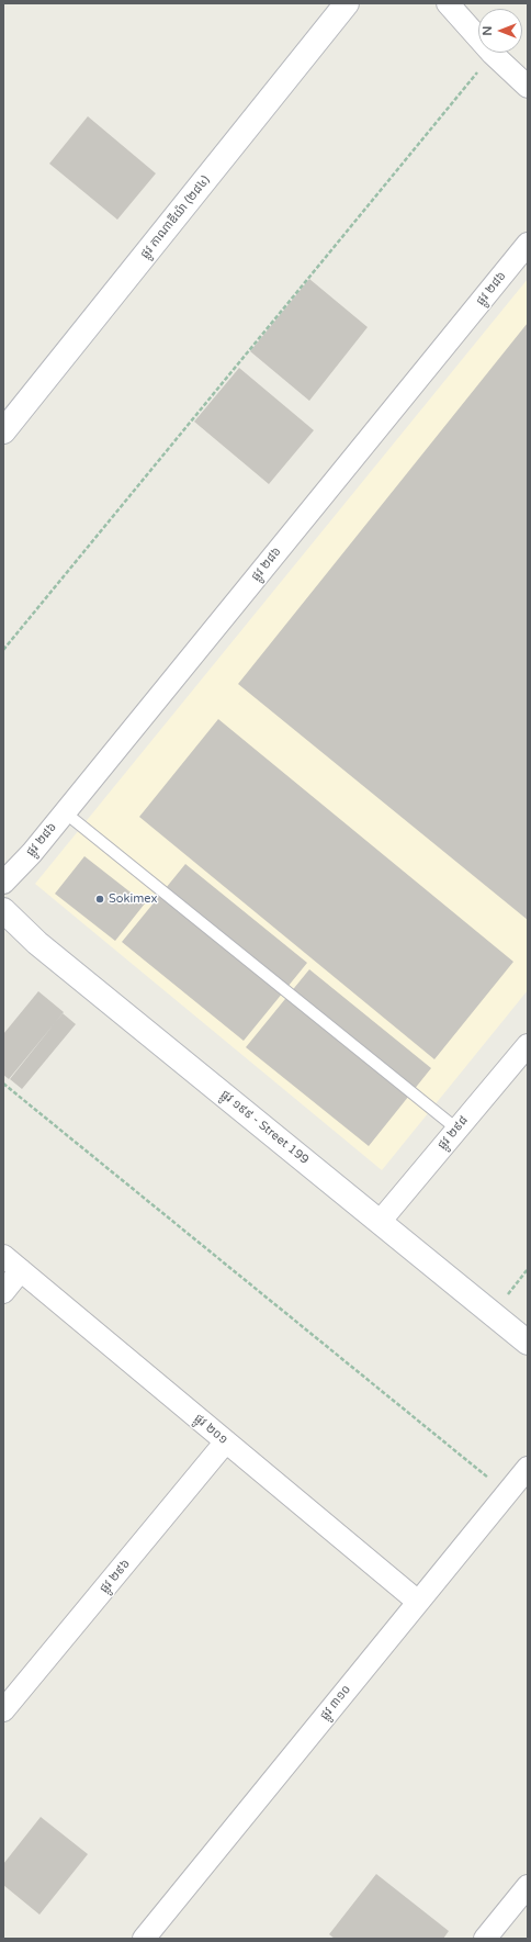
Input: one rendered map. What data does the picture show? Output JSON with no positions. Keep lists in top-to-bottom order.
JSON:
{
  "streets": {
    "street": [
      "ផ្លូវ កាណាឌីយ៉ា (២៨៤)",
      "ផ្លូវ ២៨៦",
      "ផ្លូវ ១៩៩ - Street 199",
      "ផ្លូវ ២៩៨",
      "ផ្លូវ ២០១",
      "ផ្លូវ ២៩៦",
      "ផ្លូវ ៣១០"
    ]
  },
  "crossings": [
    ["ផ្លូវ ១៩៩ - Street 199", "ផ្លូវ ២៩៨"],
    ["ផ្លូវ ២០១", "ផ្លូវ ២៩៦"],
    ["ផ្លូវ ២០១", "ផ្លូវ ៣១០"]
  ],
  "places": ["Sokimex"],
  "north": "left"
}
